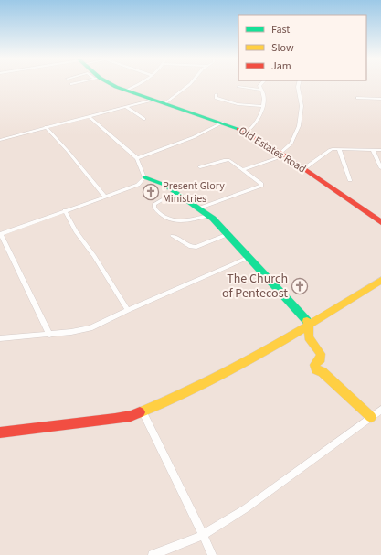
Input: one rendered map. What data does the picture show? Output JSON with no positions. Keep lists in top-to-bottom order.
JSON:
{
  "streets": {
    "street": ["Old Estates Road"]
  },
  "places": {
    "church": ["Present Glory Ministries", "The Church of Pentecost"]
  },
  "legend": ["Fast", "Slow", "Jam"]
}
